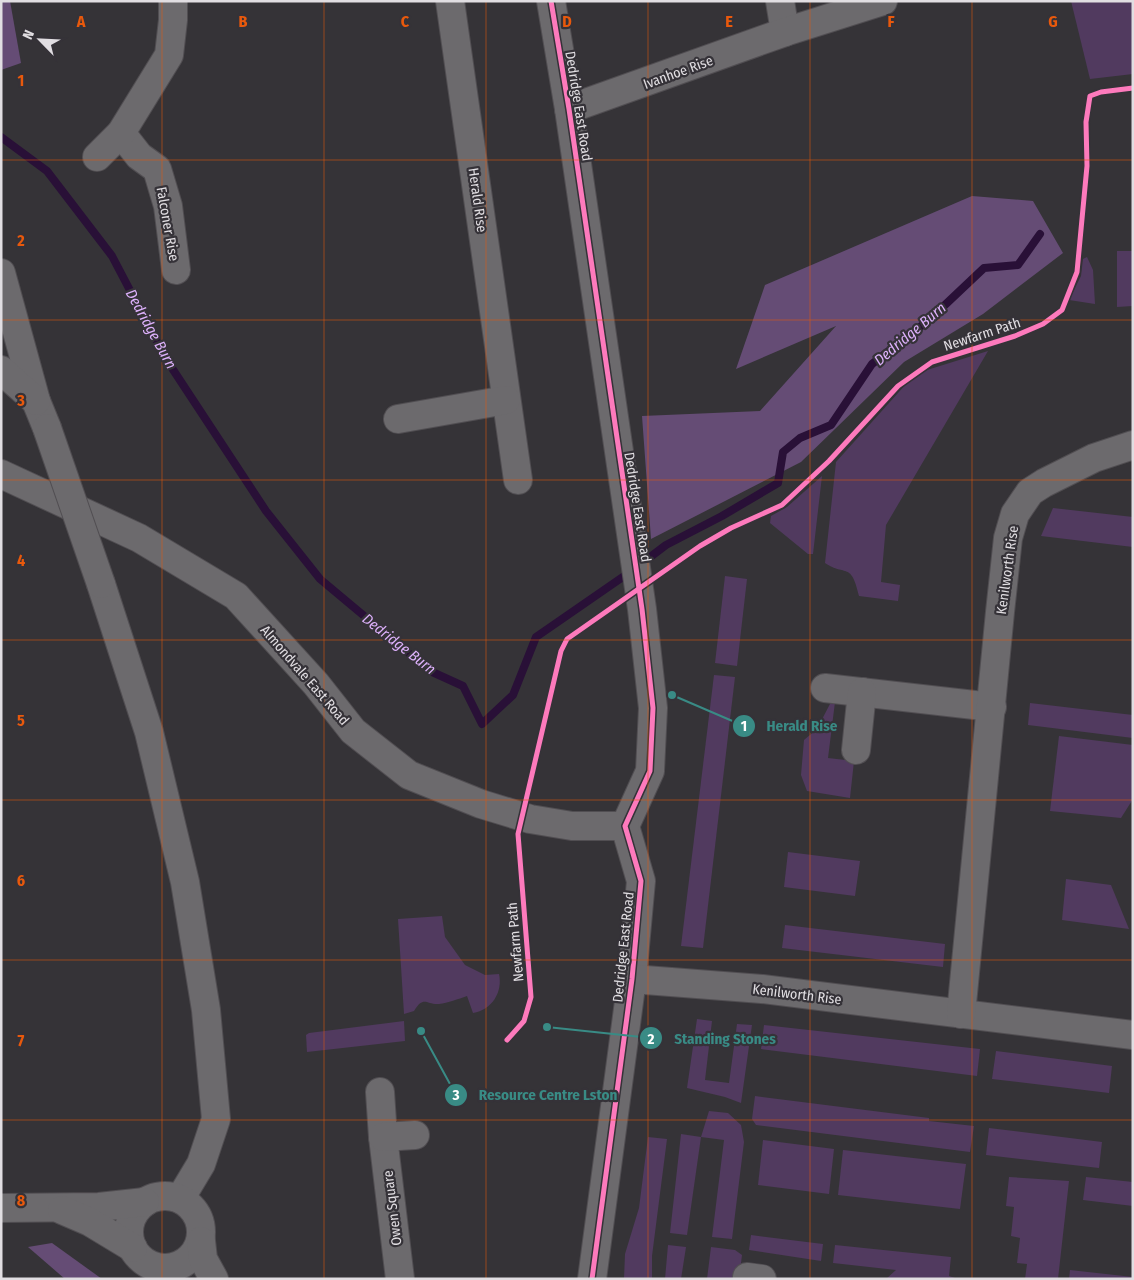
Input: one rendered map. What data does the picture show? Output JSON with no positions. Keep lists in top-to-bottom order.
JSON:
{
  "streets": {
    "street": [
      "Ivanhoe Rise",
      "Dedridge East Road",
      "Herald Rise",
      "Falconer Rise",
      "Kenilworth Rise",
      "Almondvale East Road",
      "Owen Square"
    ],
    "cycle path": ["Newfarm Path"]
  },
  "crossings": [
    ["Ivanhoe Rise", "Dedridge East Road"],
    ["Dedridge East Road", "Kenilworth Rise"],
    ["Dedridge East Road", "Almondvale East Road"]
  ],
  "water": ["Dedridge Burn"],
  "places": ["Herald Rise", "Standing Stones", "Resource Centre Lston"],
  "north": "top left",
  "grid": {
    "columns": [
      "A",
      "B",
      "C",
      "D",
      "E",
      "F",
      "G"
    ],
    "rows": [
      "1",
      "2",
      "3",
      "4",
      "5",
      "6",
      "7",
      "8"
    ]
  }
}
